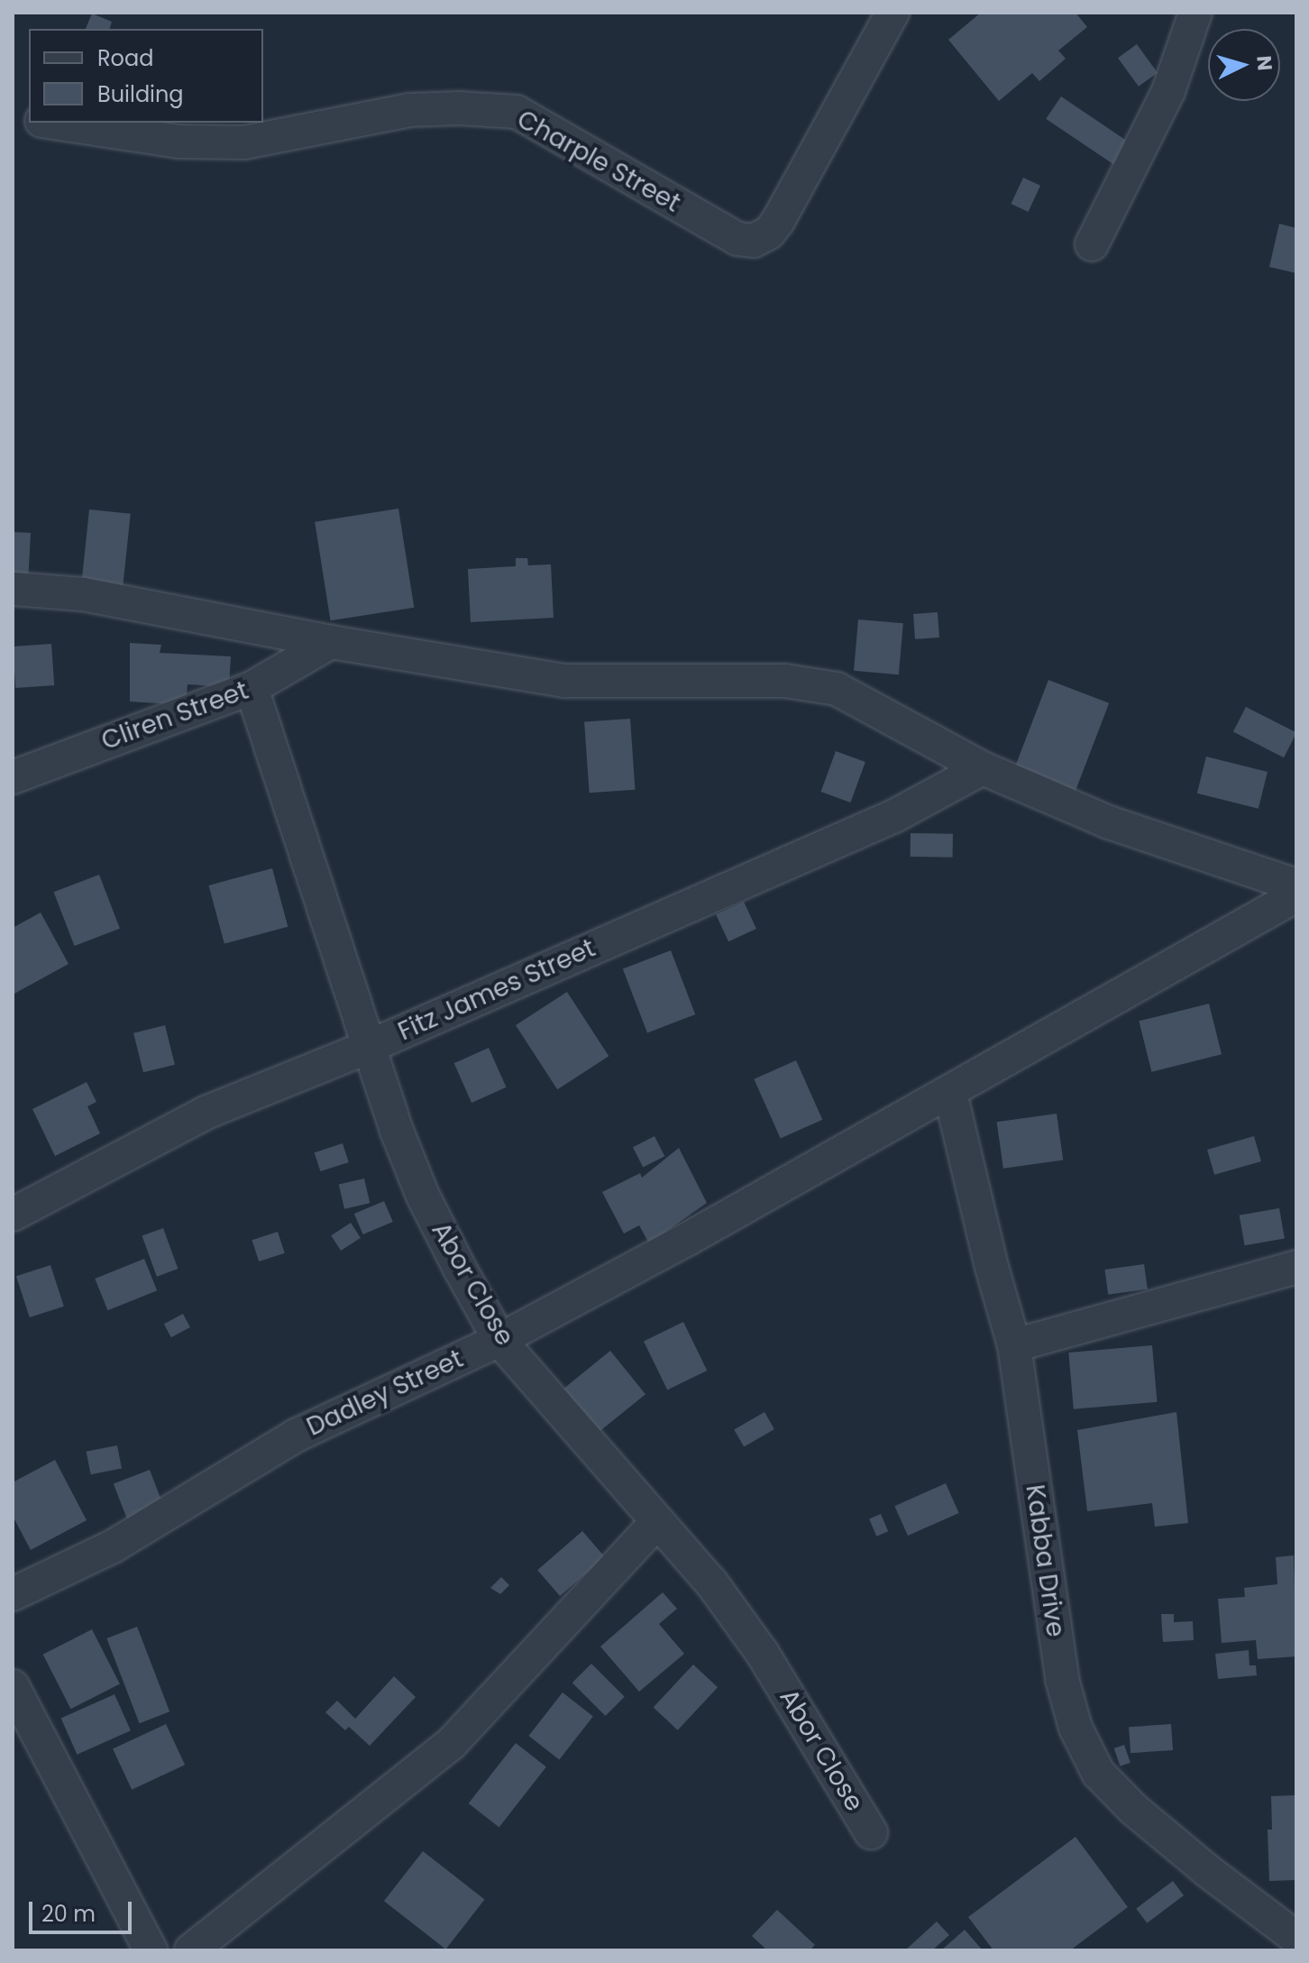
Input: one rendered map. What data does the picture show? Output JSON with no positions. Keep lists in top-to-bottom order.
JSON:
{
  "streets": {
    "street": [
      "Charple Street",
      "Cliren Street",
      "Fitz James Street",
      "Abor Close",
      "Dadley Street",
      "Kabba Drive"
    ]
  },
  "crossings": [
    ["Cliren Street", "Abor Close"],
    ["Fitz James Street", "Abor Close"],
    ["Abor Close", "Dadley Street"],
    ["Dadley Street", "Kabba Drive"]
  ],
  "legend": ["Road", "Building"],
  "scale_bar": "20 m",
  "north": "right"
}
